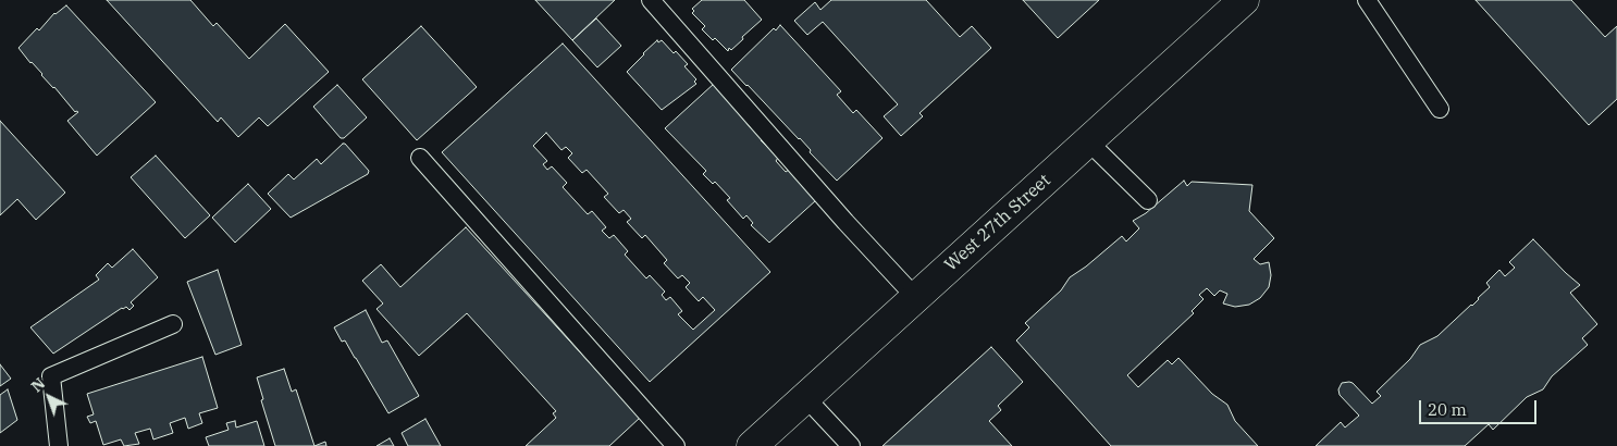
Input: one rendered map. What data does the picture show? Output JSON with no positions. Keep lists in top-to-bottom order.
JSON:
{
  "streets": {
    "street": ["West 27th Street"]
  },
  "scale_bar": "20 m",
  "north": "top left"
}
